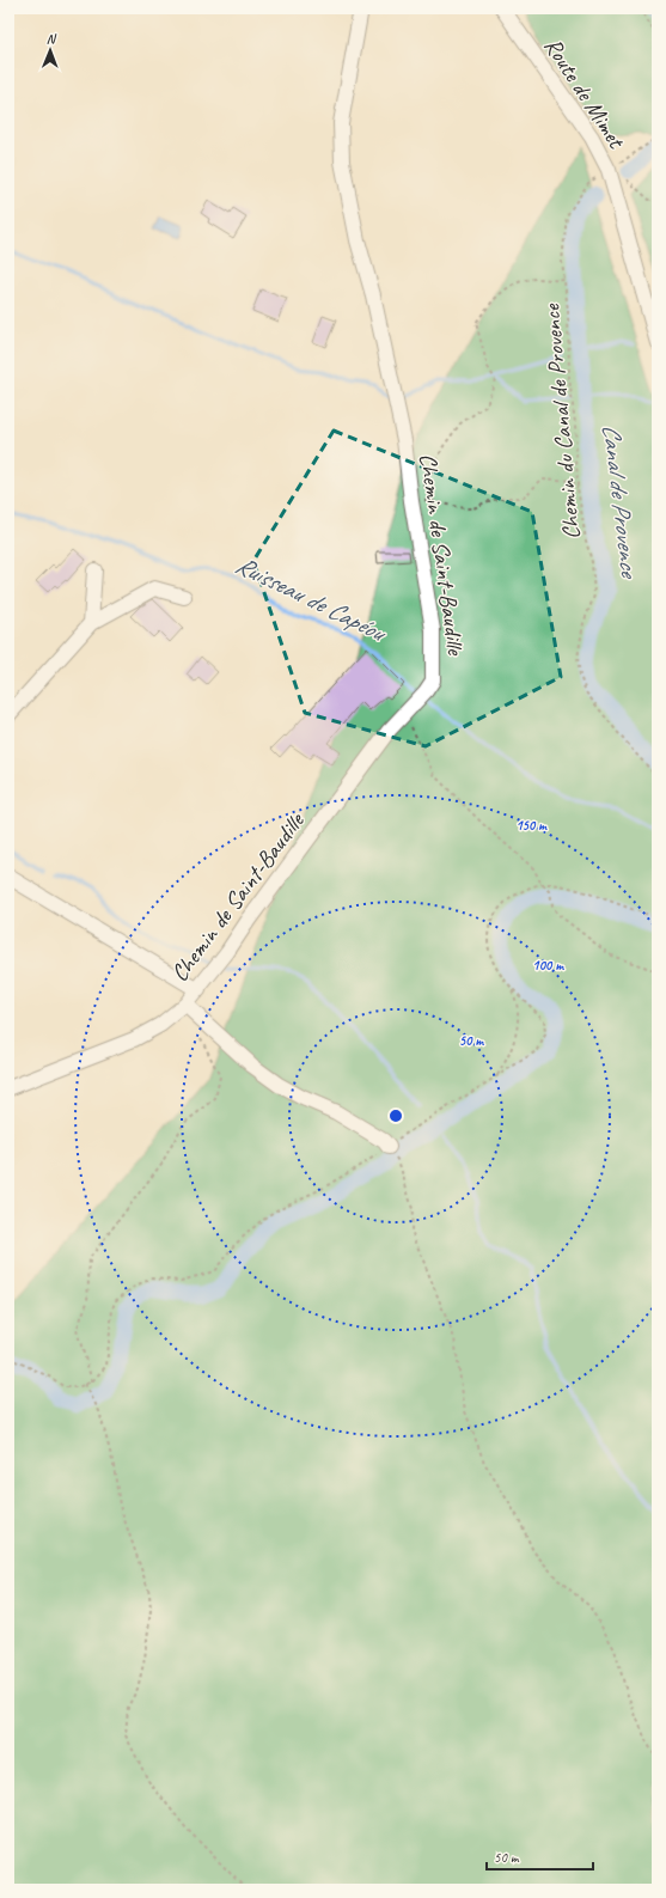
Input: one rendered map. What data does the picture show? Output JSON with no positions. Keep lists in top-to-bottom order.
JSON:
{
  "streets": {
    "street": ["Route de Mimet", "Chemin de Saint-Baudille"],
    "path": ["Chemin du Canal de Provence"]
  },
  "crossings": [
    ["Route de Mimet", "Chemin du Canal de Provence"]
  ],
  "water": ["Canal de Provence", "Ruisseau de Capéou"],
  "scale_bar": "50 m",
  "north": "top",
  "rings": ["150 m", "100 m", "50 m"]
}
